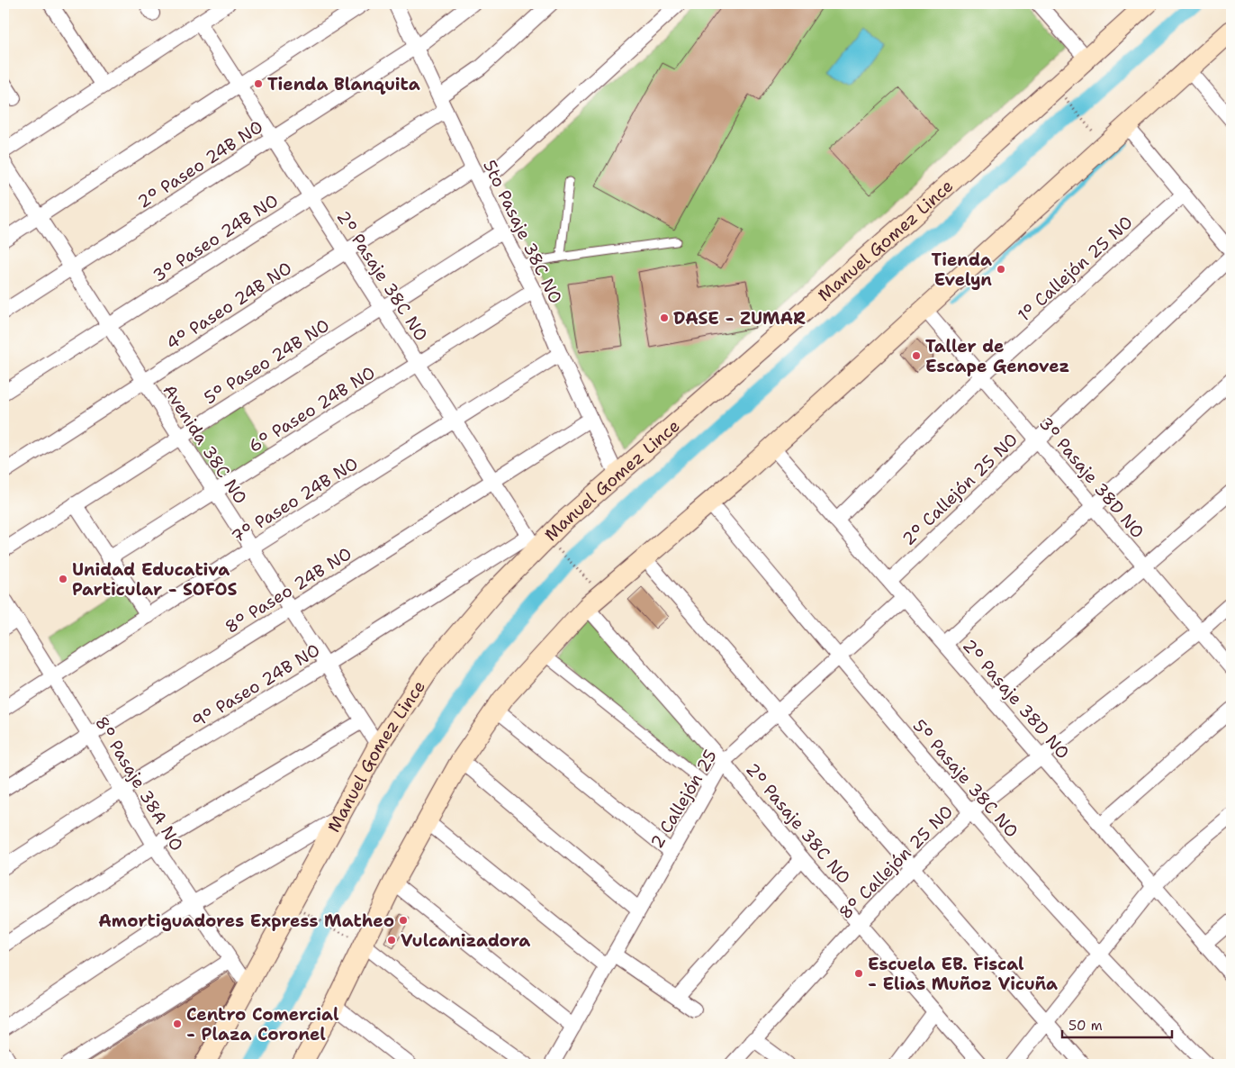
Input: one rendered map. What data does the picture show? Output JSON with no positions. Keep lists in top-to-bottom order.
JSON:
{
  "streets": {
    "main road": ["Manuel Gomez Lince"],
    "street": [
      "2° Paseo 24B NO",
      "5to Pasaje 38C NO",
      "3° Paseo 24B NO",
      "1° Callejón 25 NO",
      "2° Pasaje 38C NO",
      "4° Paseo 24B NO",
      "5° Paseo 24B NO",
      "6° Paseo 24B NO",
      "Avenida 38C NO",
      "3° Pasaje 38D NO",
      "2° Callejón 25 NO",
      "7° Paseo 24B NO",
      "8° Paseo 24B NO",
      "9° Paseo 24B NO",
      "2° Pasaje 38D NO",
      "5° Pasaje 38C NO",
      "8° Pasaje 38A NO",
      "2 Callejón 25",
      "8° Callejón 25 NO"
    ]
  },
  "crossings": [
    ["2° Paseo 24B NO", "5to Pasaje 38C NO"],
    ["2° Paseo 24B NO", "2° Pasaje 38C NO"],
    ["2° Paseo 24B NO", "Avenida 38C NO"],
    ["5to Pasaje 38C NO", "3° Paseo 24B NO"],
    ["5to Pasaje 38C NO", "Manuel Gomez Lince"],
    ["5to Pasaje 38C NO", "4° Paseo 24B NO"],
    ["5to Pasaje 38C NO", "5° Paseo 24B NO"],
    ["5to Pasaje 38C NO", "6° Paseo 24B NO"],
    ["5to Pasaje 38C NO", "7° Paseo 24B NO"],
    ["5to Pasaje 38C NO", "8° Paseo 24B NO"],
    ["3° Paseo 24B NO", "2° Pasaje 38C NO"],
    ["3° Paseo 24B NO", "Avenida 38C NO"],
    ["Manuel Gomez Lince", "2° Pasaje 38C NO"],
    ["Manuel Gomez Lince", "Avenida 38C NO"],
    ["Manuel Gomez Lince", "9° Paseo 24B NO"],
    ["Manuel Gomez Lince", "8° Pasaje 38A NO"],
    ["1° Callejón 25 NO", "3° Pasaje 38D NO"],
    ["1° Callejón 25 NO", "2° Pasaje 38D NO"],
    ["2° Pasaje 38C NO", "4° Paseo 24B NO"],
    ["2° Pasaje 38C NO", "5° Paseo 24B NO"],
    ["2° Pasaje 38C NO", "6° Paseo 24B NO"],
    ["2° Pasaje 38C NO", "7° Paseo 24B NO"],
    ["2° Pasaje 38C NO", "8° Paseo 24B NO"],
    ["2° Pasaje 38C NO", "9° Paseo 24B NO"],
    ["2° Pasaje 38C NO", "2 Callejón 25"],
    ["2° Pasaje 38C NO", "8° Callejón 25 NO"],
    ["4° Paseo 24B NO", "Avenida 38C NO"],
    ["5° Paseo 24B NO", "Avenida 38C NO"],
    ["6° Paseo 24B NO", "Avenida 38C NO"],
    ["Avenida 38C NO", "7° Paseo 24B NO"],
    ["Avenida 38C NO", "8° Paseo 24B NO"],
    ["Avenida 38C NO", "9° Paseo 24B NO"],
    ["3° Pasaje 38D NO", "2° Callejón 25 NO"],
    ["3° Pasaje 38D NO", "8° Callejón 25 NO"],
    ["2° Callejón 25 NO", "2° Pasaje 38D NO"],
    ["7° Paseo 24B NO", "8° Pasaje 38A NO"],
    ["8° Paseo 24B NO", "8° Pasaje 38A NO"],
    ["9° Paseo 24B NO", "8° Pasaje 38A NO"],
    ["2° Pasaje 38D NO", "2 Callejón 25"],
    ["2° Pasaje 38D NO", "8° Callejón 25 NO"],
    ["5° Pasaje 38C NO", "2 Callejón 25"],
    ["5° Pasaje 38C NO", "8° Callejón 25 NO"]
  ],
  "places": [
    "Tienda Blanquita",
    "Tienda Evelyn",
    "DASE - ZUMAR",
    "Taller de Escape Genovez",
    "Unidad Educativa Particular - SOFOS",
    "Amortiguadores Express Matheo",
    "Vulcanizadora",
    "Escuela EB. Fiscal - Elias Muñoz Vicuña",
    "Centro Comercial - Plaza Coronel"
  ],
  "scale_bar": "50 m"
}
